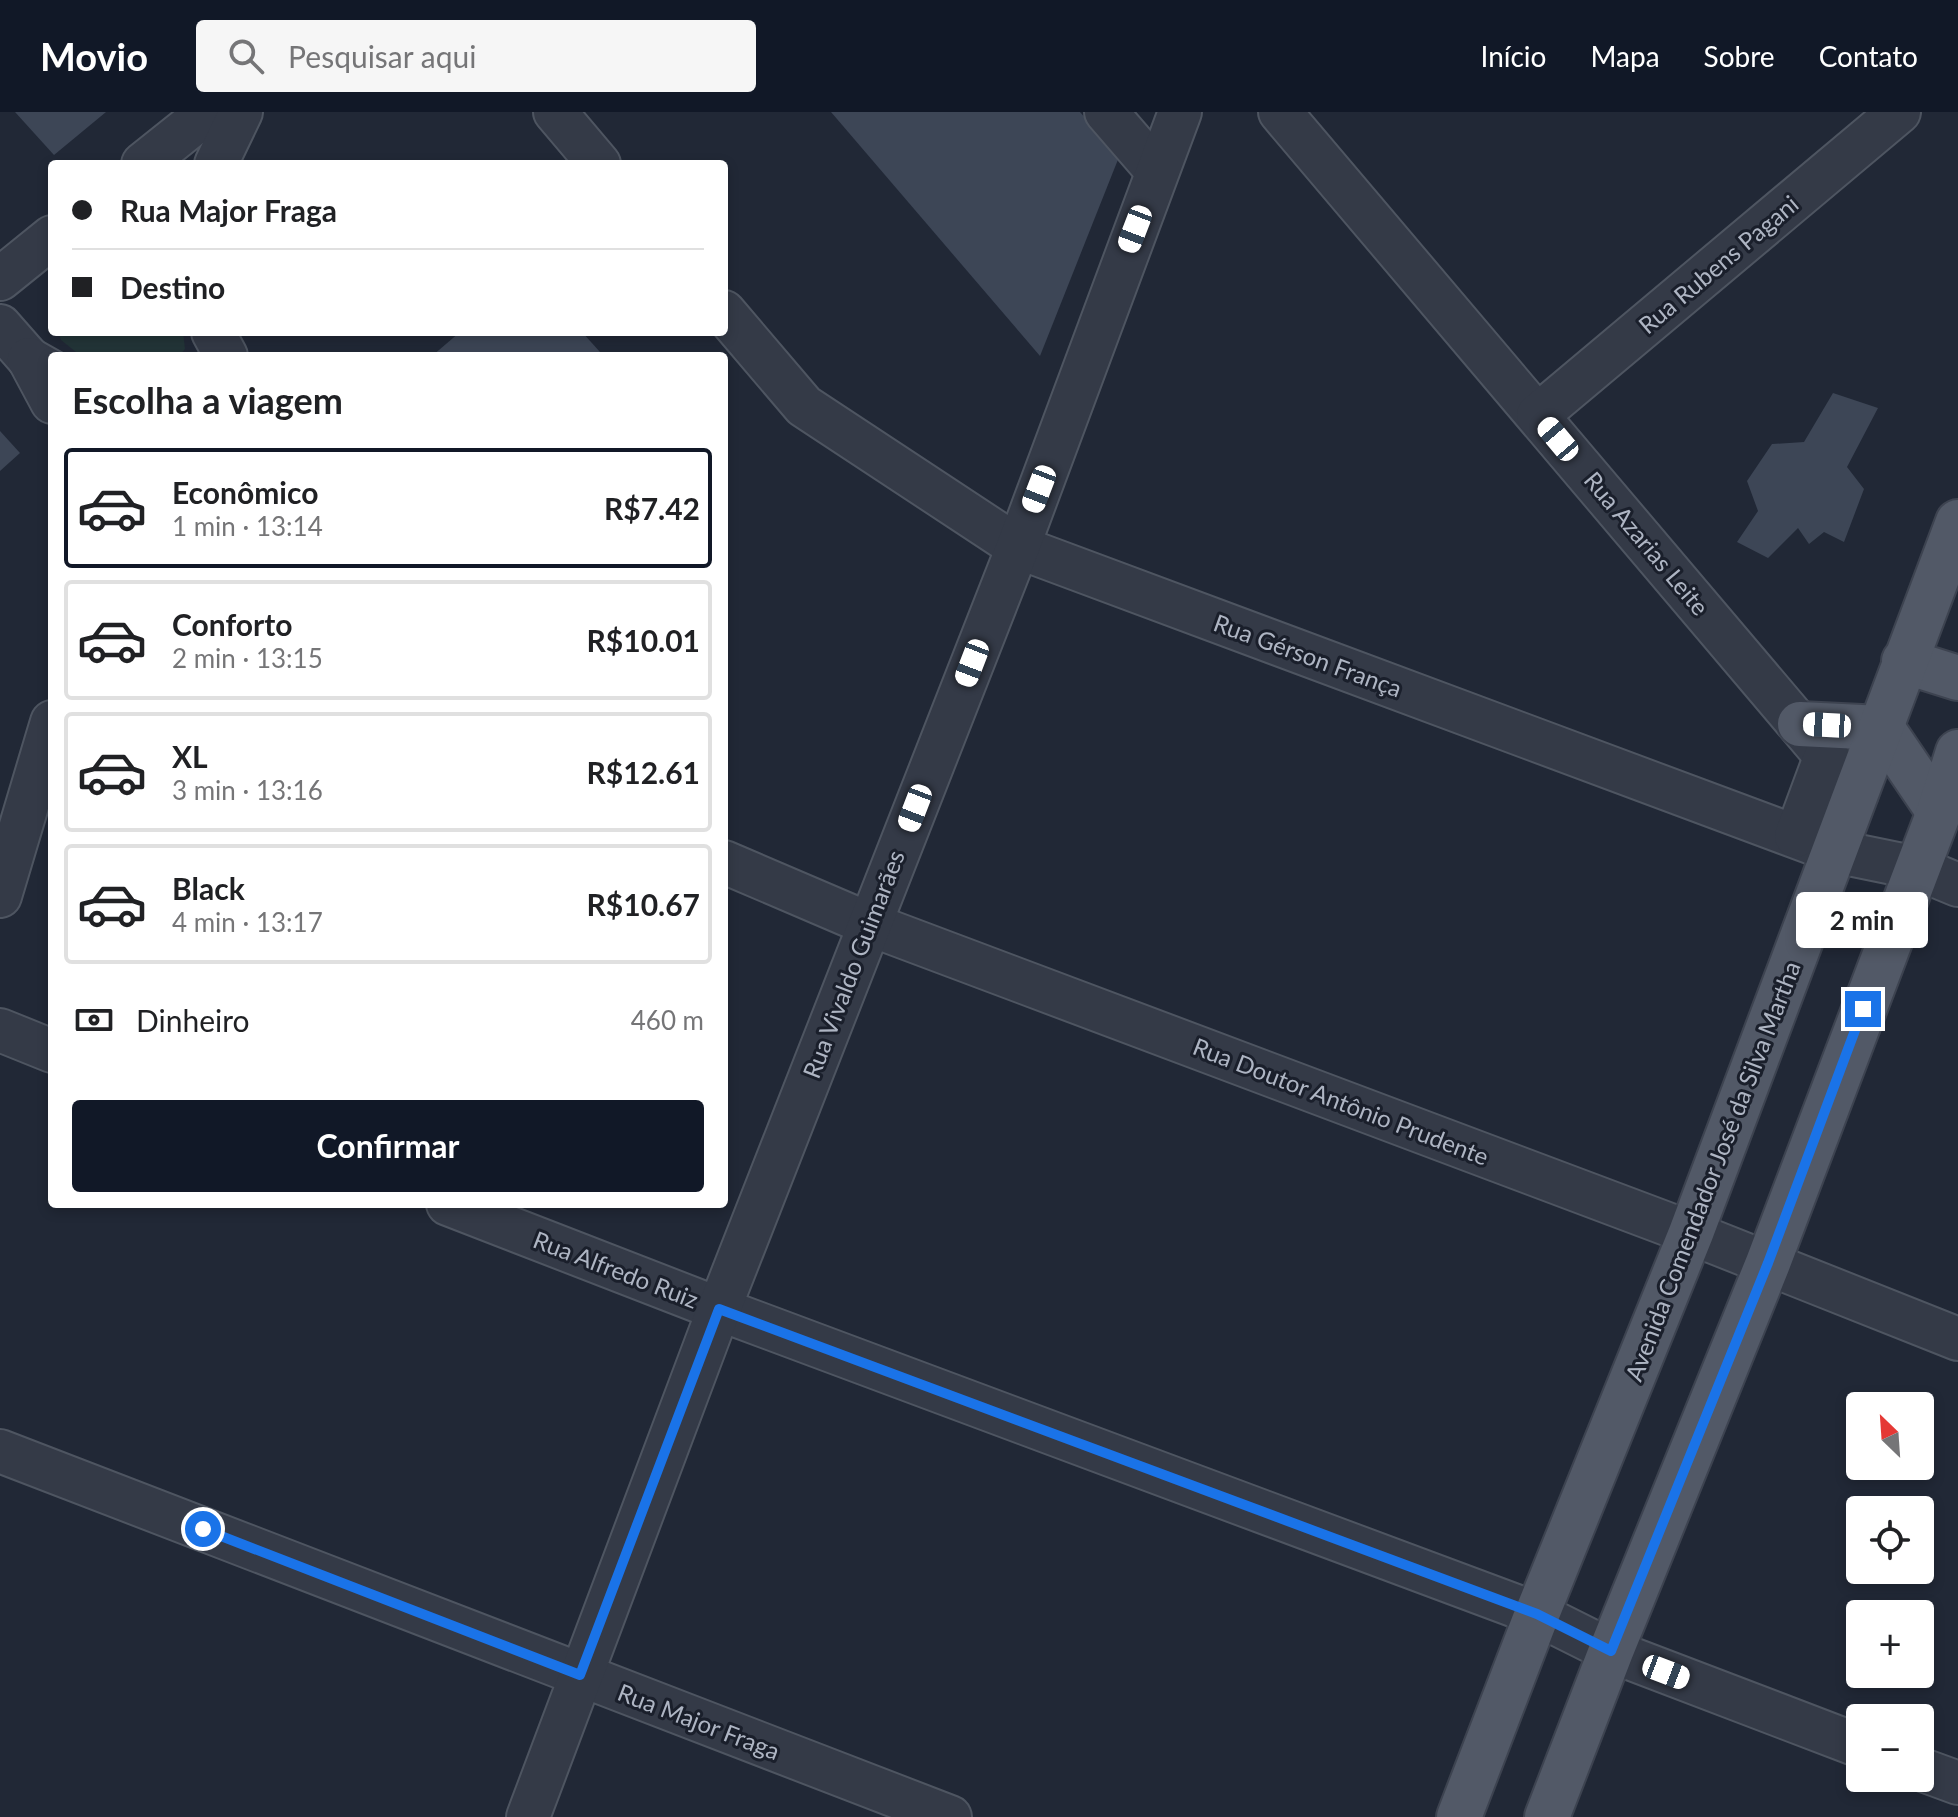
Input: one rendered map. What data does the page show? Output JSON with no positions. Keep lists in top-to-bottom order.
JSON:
{
  "streets": {
    "main road": ["Avenida Comendador José da Silva Martha"],
    "street": [
      "Rua Rubens Pagani",
      "Rua Azarias Leite",
      "Rua Gérson França",
      "Rua Vivaldo Guimarães",
      "Rua Doutor Antônio Prudente",
      "Rua Alfredo Ruiz",
      "Rua Major Fraga"
    ]
  },
  "crossings": [
    ["Rua Rubens Pagani", "Rua Azarias Leite"],
    ["Rua Azarias Leite", "Avenida Comendador José da Silva Martha"],
    ["Rua Gérson França", "Rua Vivaldo Guimarães"],
    ["Rua Gérson França", "Avenida Comendador José da Silva Martha"],
    ["Rua Vivaldo Guimarães", "Rua Doutor Antônio Prudente"],
    ["Rua Vivaldo Guimarães", "Rua Alfredo Ruiz"],
    ["Rua Vivaldo Guimarães", "Rua Major Fraga"],
    ["Rua Doutor Antônio Prudente", "Avenida Comendador José da Silva Martha"],
    ["Avenida Comendador José da Silva Martha", "Rua Alfredo Ruiz"]
  ],
  "north": "top left",
  "page": {
    "header": "Movio",
    "search": "Pesquisar aqui",
    "nav": [
      "Início",
      "Mapa",
      "Sobre",
      "Contato"
    ],
    "banner": ["Rua Major Fraga", "Destino"],
    "heading": "Escolha a viagem",
    "list": [
      {
        "name": "Econômico",
        "note": "1 min · 13:14",
        "value": "R$7.42"
      },
      {
        "name": "Conforto",
        "note": "2 min · 13:15",
        "value": "R$10.01"
      },
      {
        "name": "XL",
        "note": "3 min · 13:16",
        "value": "R$12.61"
      },
      {
        "name": "Black",
        "note": "4 min · 13:17",
        "value": "R$10.67"
      }
    ],
    "bubble": "2 min",
    "pay": ["Dinheiro", "460 m"],
    "buttons": "Confirmar",
    "map_buttons": ["+", "−"]
  }
}
